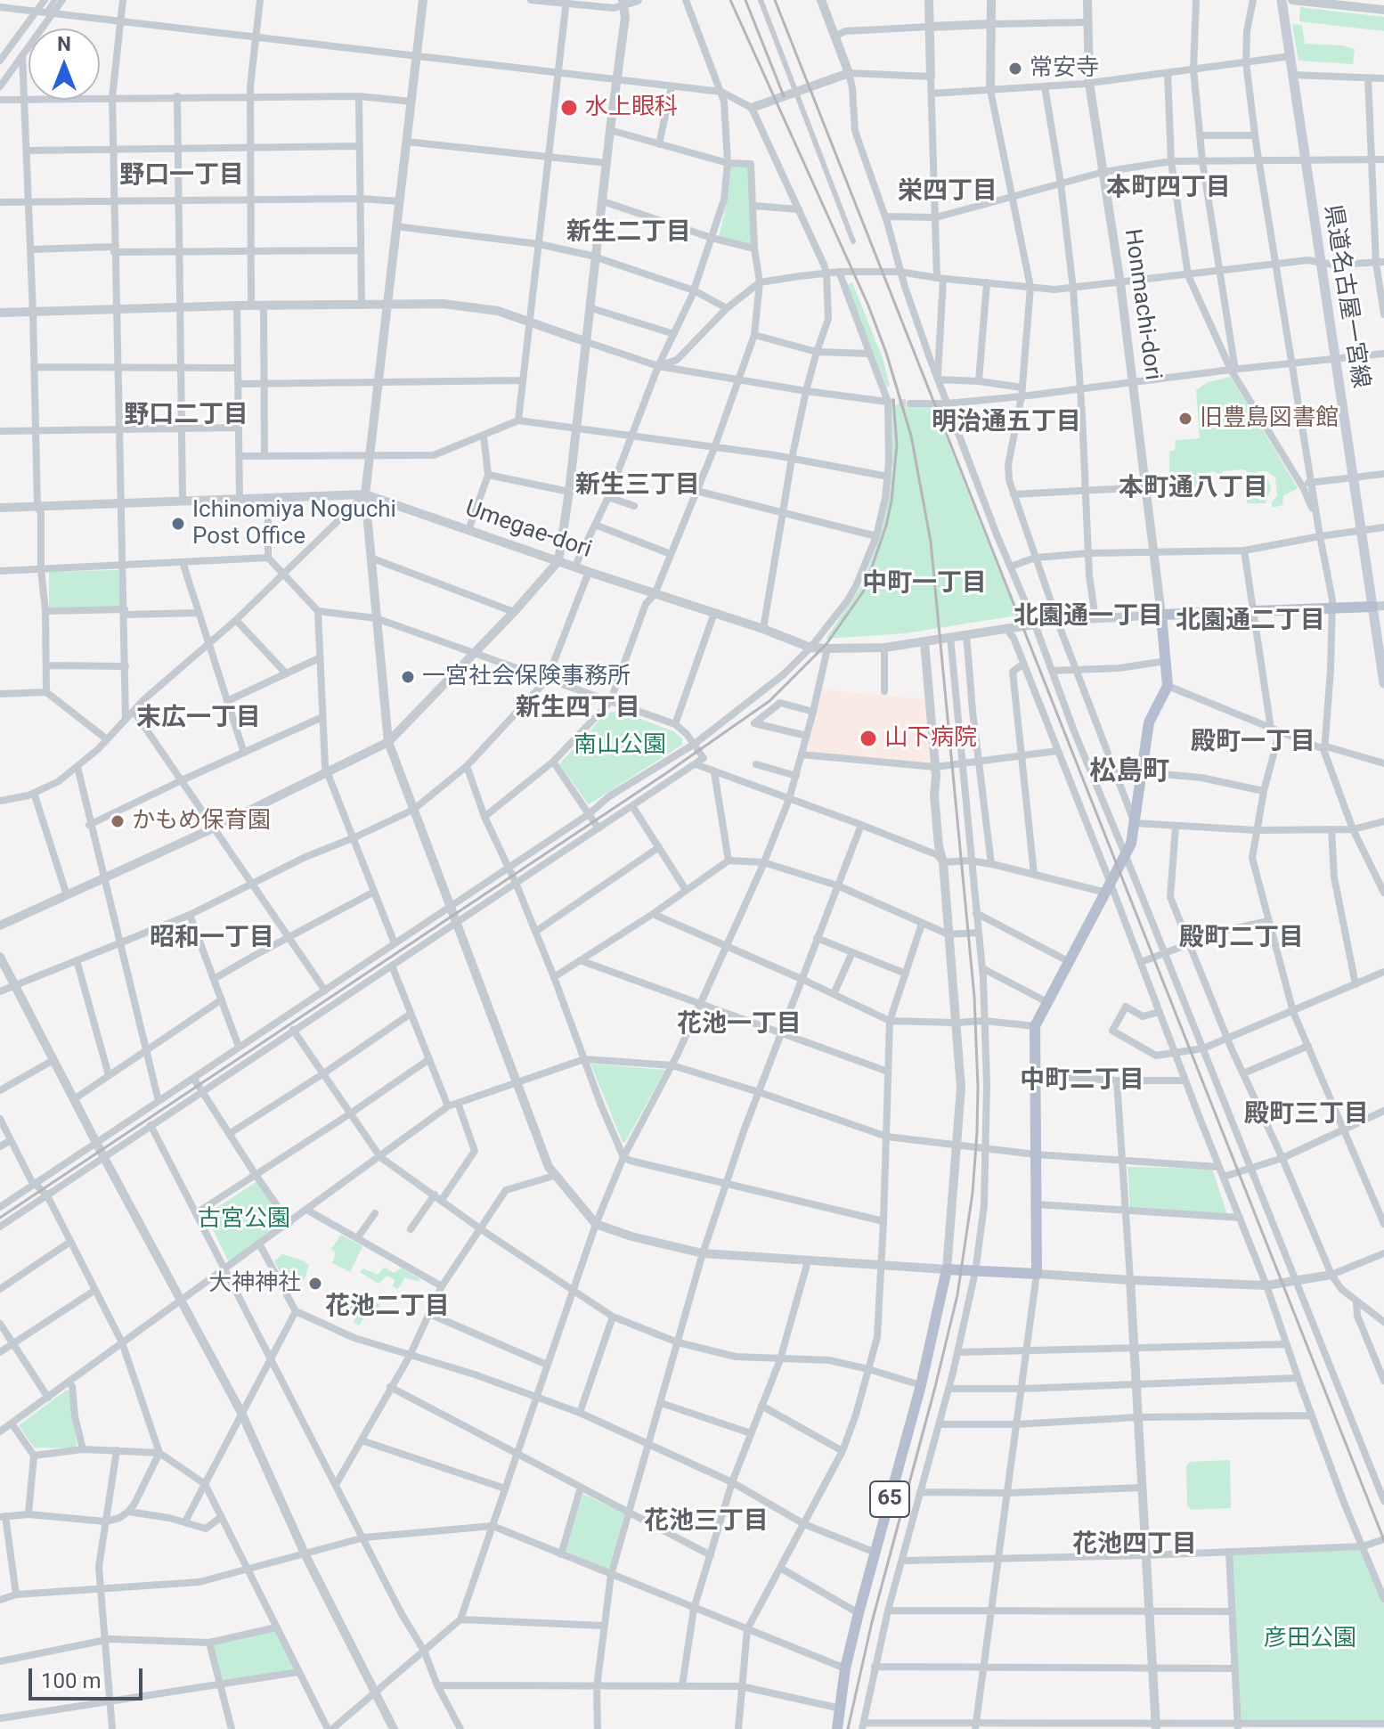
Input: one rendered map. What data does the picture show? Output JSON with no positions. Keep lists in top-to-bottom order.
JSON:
{
  "streets": {
    "main road": ["県道名古屋一宮線", "65"],
    "street": ["Honmachi-dori", "Umegae-dori"]
  },
  "crossings": [
    ["Honmachi-dori", "Umegae-dori"]
  ],
  "districts": [
    "野口一丁目",
    "本町四丁目",
    "栄四丁目",
    "新生二丁目",
    "野口二丁目",
    "明治通五丁目",
    "新生三丁目",
    "本町通八丁目",
    "中町一丁目",
    "北園通一丁目",
    "北園通二丁目",
    "新生四丁目",
    "末広一丁目",
    "殿町一丁目",
    "松島町",
    "昭和一丁目",
    "殿町二丁目",
    "花池一丁目",
    "中町二丁目",
    "殿町三丁目",
    "花池二丁目",
    "花池三丁目",
    "花池四丁目"
  ],
  "parks": ["南山公園", "古宮公園", "彦田公園"],
  "places": [
    "常安寺",
    "水上眼科",
    "旧豊島図書館",
    "Ichinomiya Noguchi Post Office",
    "一宮社会保険事務所",
    "山下病院",
    "かもめ保育園",
    "大神神社"
  ],
  "scale_bar": "100 m",
  "north": "top"
}
